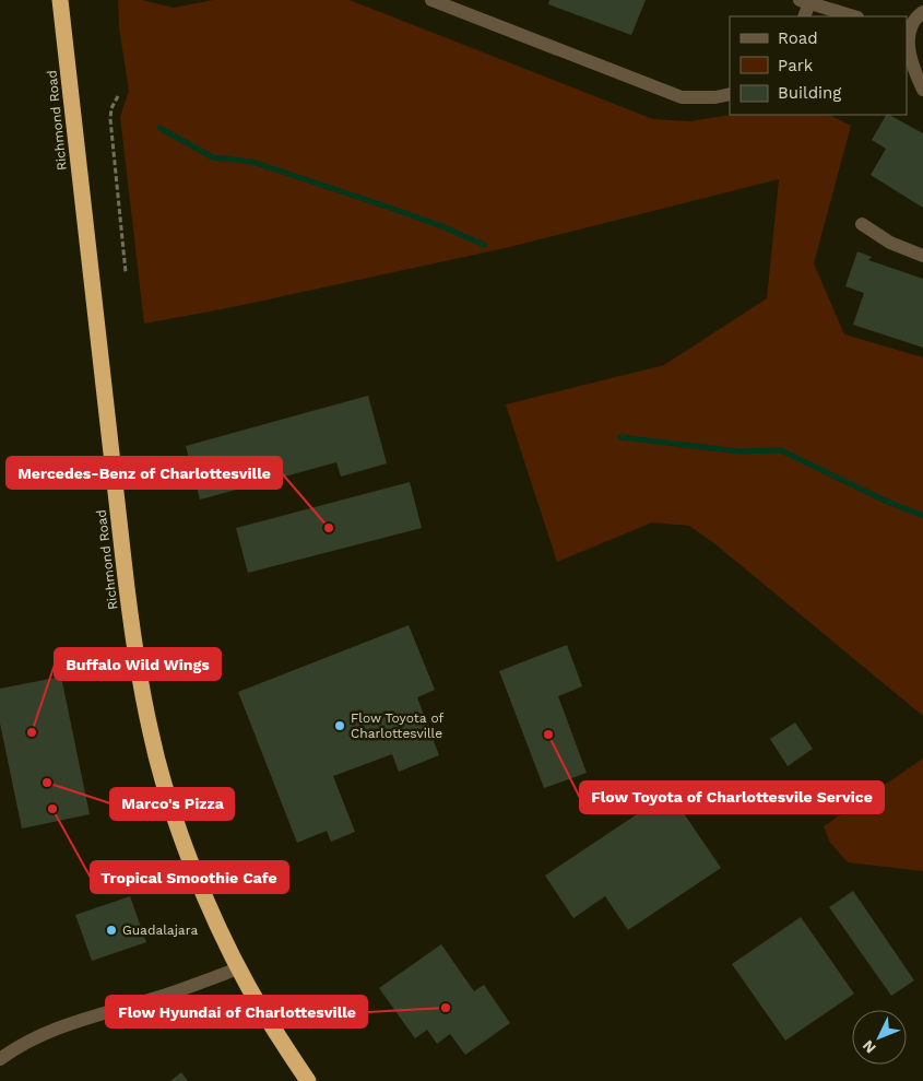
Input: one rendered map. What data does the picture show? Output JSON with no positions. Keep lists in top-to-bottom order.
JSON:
{
  "streets": {
    "highway": ["Richmond Road"]
  },
  "places": [
    "Mercedes-Benz of Charlottesville",
    "Flow Toyota of Charlottesville",
    "Buffalo Wild Wings",
    "Flow Toyota of Charlottesvile Service",
    "Marco's Pizza",
    "Tropical Smoothie Cafe",
    "Guadalajara",
    "Flow Hyundai of Charlottesville"
  ],
  "legend": ["Road", "Park", "Building"],
  "north": "bottom left"
}
